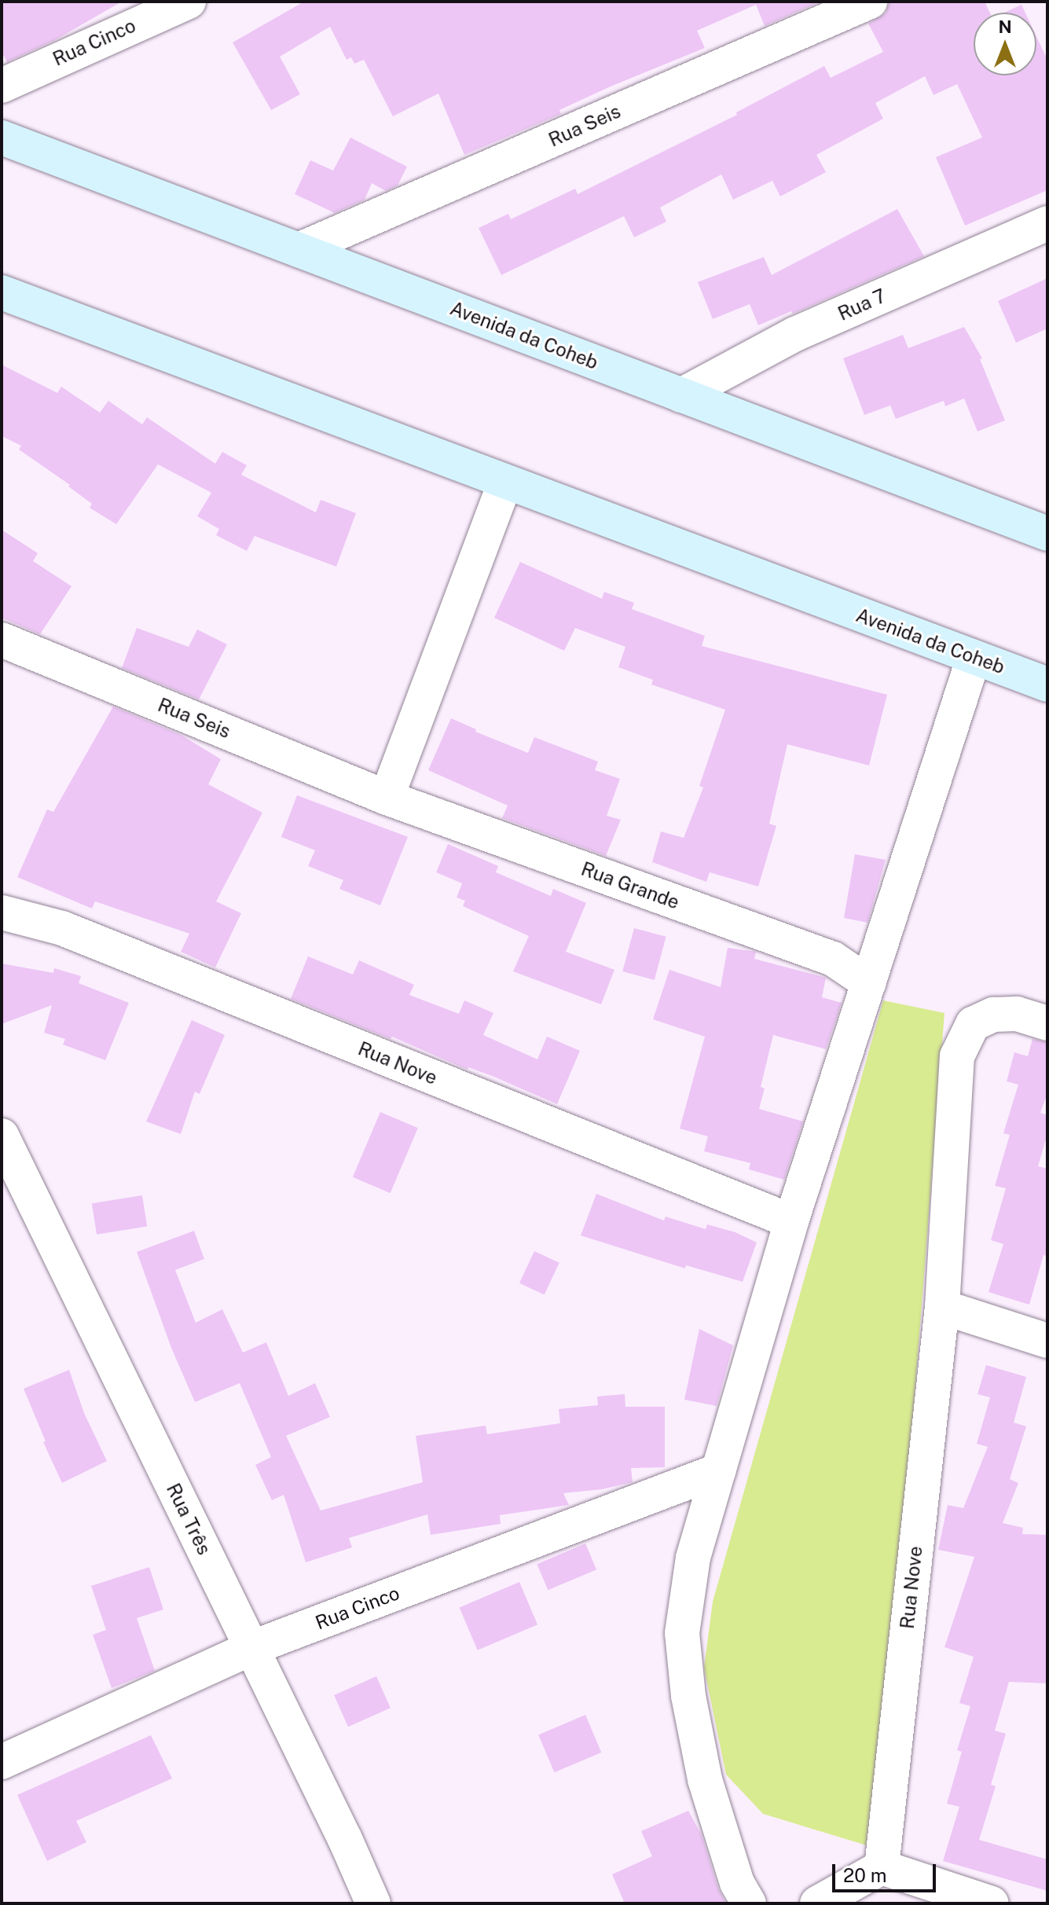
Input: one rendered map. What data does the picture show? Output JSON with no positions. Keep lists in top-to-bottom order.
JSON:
{
  "streets": {
    "main road": ["Avenida da Coheb"],
    "street": [
      "Rua Cinco",
      "Rua Seis",
      "Rua 7",
      "Rua Grande",
      "Rua Nove",
      "Rua Três"
    ]
  },
  "crossings": [
    ["Rua Cinco", "Rua Três"],
    ["Rua Seis", "Avenida da Coheb"],
    ["Rua Seis", "Rua Grande"],
    ["Rua 7", "Avenida da Coheb"]
  ],
  "scale_bar": "20 m",
  "north": "top"
}
